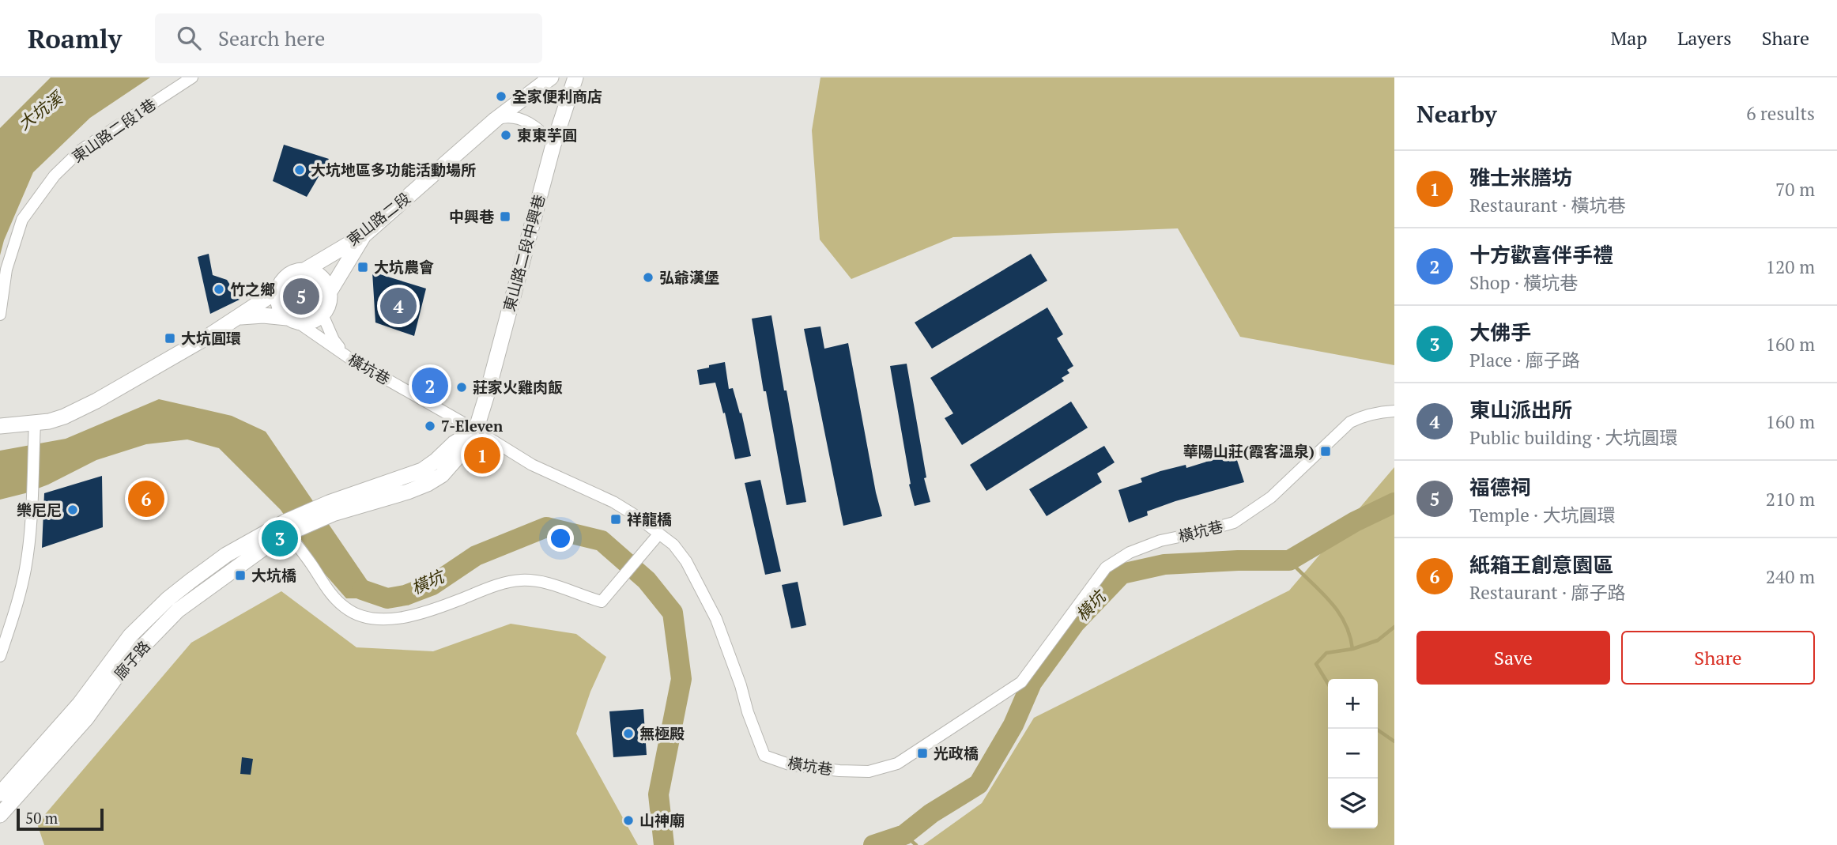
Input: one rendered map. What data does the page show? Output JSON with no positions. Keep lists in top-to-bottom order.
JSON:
{
  "streets": {
    "main road": ["東山路二段", "東山路二段中興巷", "廍子路"],
    "street": ["東山路二段1巷", "橫坑巷"]
  },
  "crossings": [
    ["東山路二段", "橫坑巷"],
    ["東山路二段中興巷", "橫坑巷"]
  ],
  "water": ["大坑溪", "橫坑"],
  "places": {
    "other": [
      "全家便利商店",
      "東東芋圓",
      "大坑地區多功能活動場所",
      "弘爺漢堡",
      "竹之鄉",
      "莊家火雞肉飯",
      "7-Eleven",
      "樂尼尼",
      "無極殿",
      "山神廟"
    ],
    "transit": [
      "中興巷",
      "大坑農會",
      "大坑圓環",
      "華陽山莊(霞客溫泉)",
      "祥龍橋",
      "大坑橋",
      "光政橋"
    ]
  },
  "scale_bar": "50 m",
  "page": {
    "header": "Roamly",
    "search": "Search here",
    "nav": ["Map", "Layers", "Share"],
    "heading": ["Nearby", "6 results"],
    "list": [
      {
        "mark": "1",
        "name": "雅士米膳坊",
        "note": "Restaurant · 橫坑巷",
        "value": "70 m"
      },
      {
        "mark": "2",
        "name": "十方歡喜伴手禮",
        "note": "Shop · 橫坑巷",
        "value": "120 m"
      },
      {
        "mark": "3",
        "name": "大佛手",
        "note": "Place · 廍子路",
        "value": "160 m"
      },
      {
        "mark": "4",
        "name": "東山派出所",
        "note": "Public building · 大坑圓環",
        "value": "160 m"
      },
      {
        "mark": "5",
        "name": "福德祠",
        "note": "Temple · 大坑圓環",
        "value": "210 m"
      },
      {
        "mark": "6",
        "name": "紙箱王創意園區",
        "note": "Restaurant · 廍子路",
        "value": "240 m"
      }
    ],
    "pins": [
      "5",
      "4",
      "2",
      "1",
      "6",
      "3"
    ],
    "buttons": ["Save", "Share"],
    "map_buttons": ["+", "−"],
    "scale": "50 m"
  }
}
